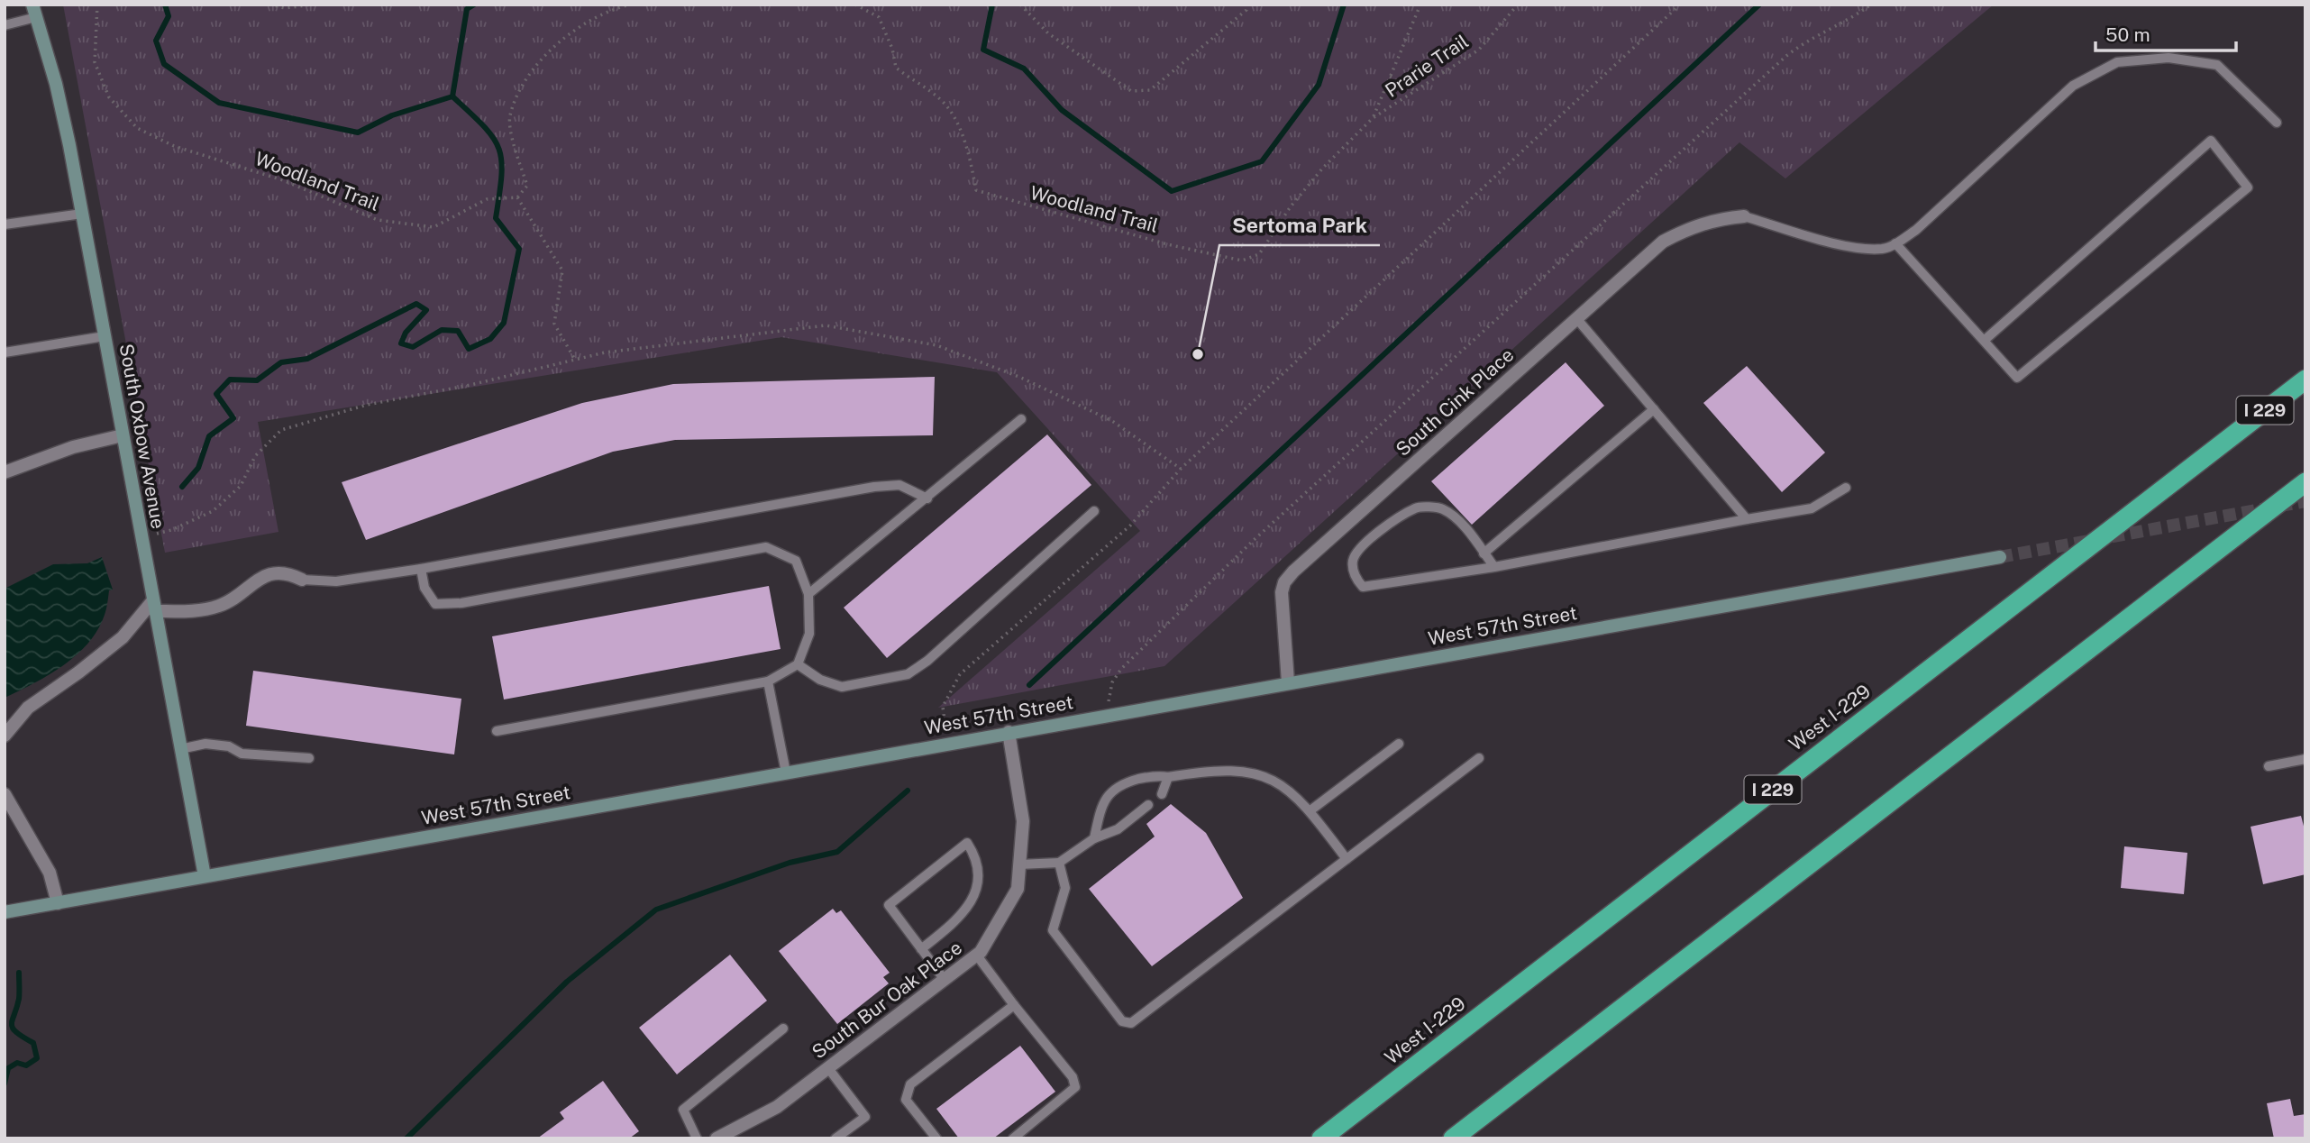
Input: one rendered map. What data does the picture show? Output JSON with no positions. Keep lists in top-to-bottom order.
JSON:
{
  "streets": {
    "highway": ["I 229", "West I-229"],
    "main road": ["South Oxbow Avenue", "West 57th Street"],
    "street": ["South Cink Place", "South Bur Oak Place"],
    "path": ["Prarie Trail", "Woodland Trail"]
  },
  "crossings": [
    ["Prarie Trail", "Woodland Trail"],
    ["South Cink Place", "West 57th Street"],
    ["South Oxbow Avenue", "West 57th Street"],
    ["West 57th Street", "South Bur Oak Place"]
  ],
  "places": ["Sertoma Park"],
  "scale_bar": "50 m"
}
